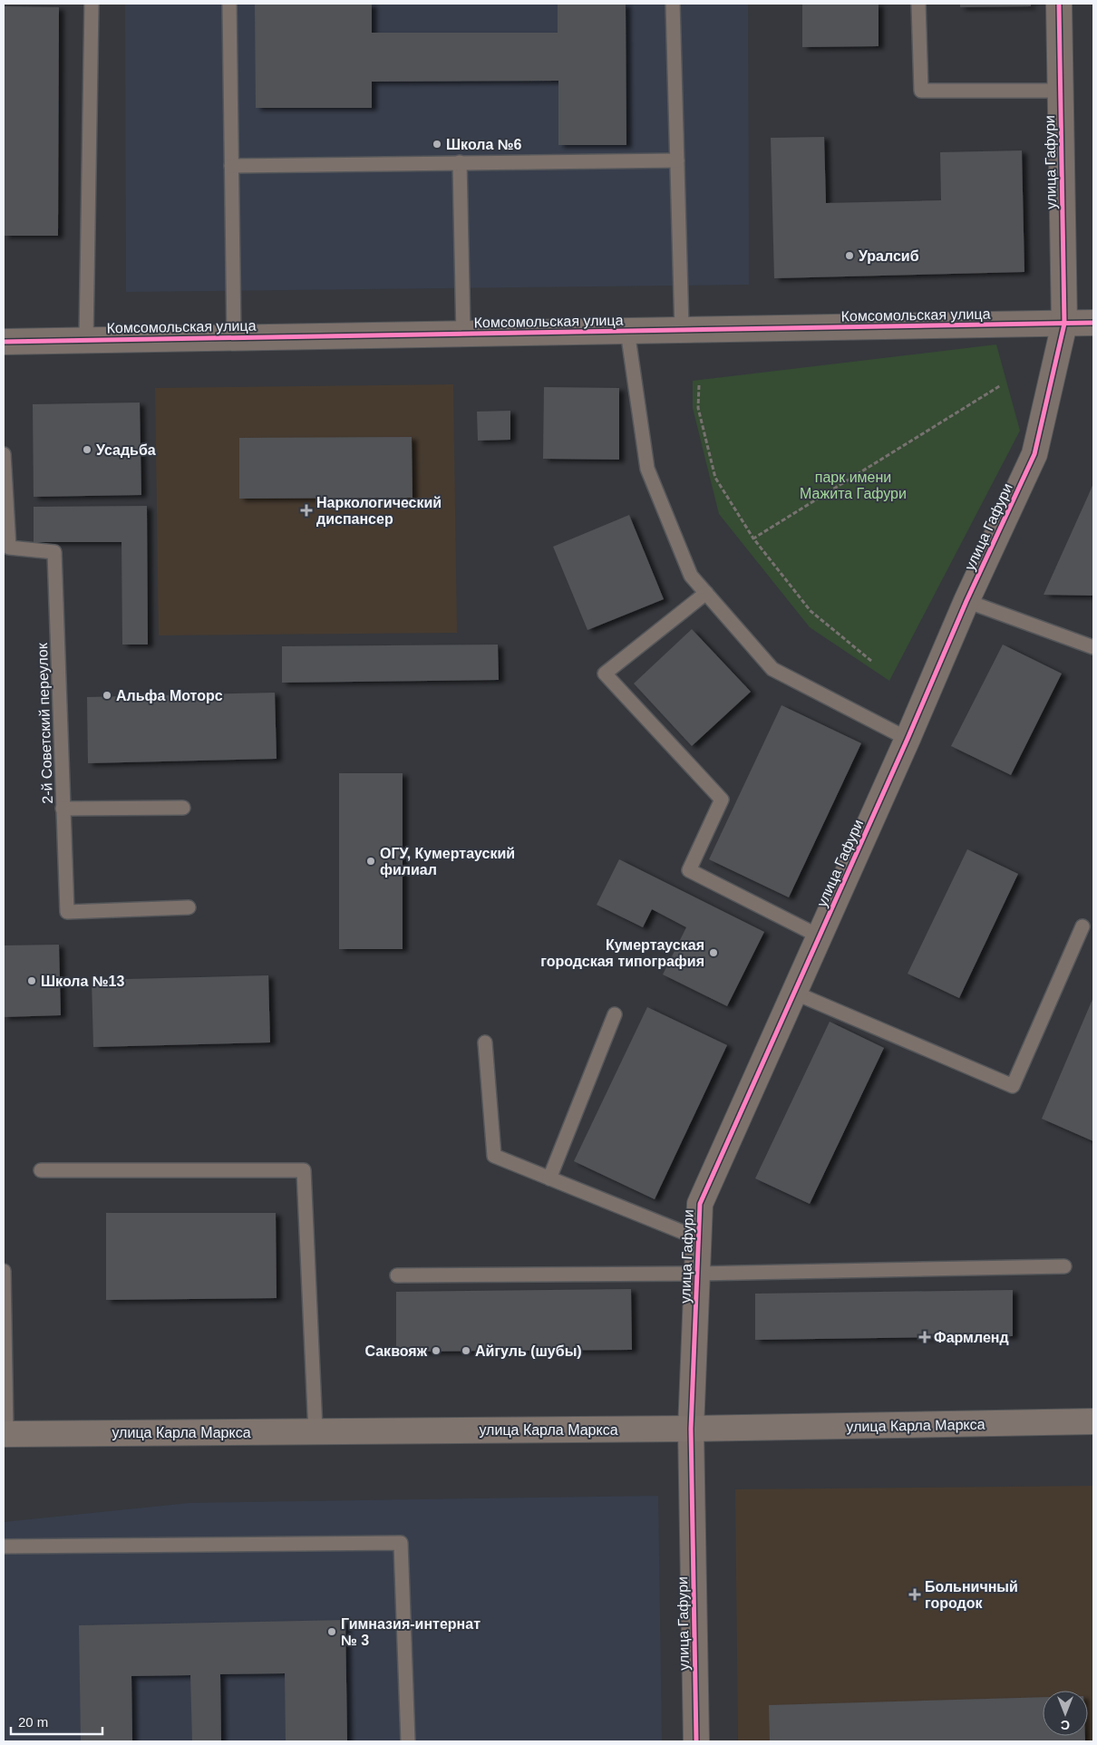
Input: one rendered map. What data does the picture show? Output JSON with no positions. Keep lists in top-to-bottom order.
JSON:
{
  "streets": {
    "main road": ["улица Карла Маркса"],
    "street": ["улица Гафури", "Комсомольская улица"],
    "lane": ["2-й Советский переулок"]
  },
  "crossings": [
    ["улица Гафури", "Комсомольская улица"],
    ["улица Гафури", "улица Карла Маркса"]
  ],
  "parks": ["парк имени Мажита Гафури"],
  "places": {
    "other": [
      "Школа №6",
      "Уралсиб",
      "Усадьба",
      "Альфа Моторс",
      "ОГУ, Кумертауский филиал",
      "Кумертауская городская типография",
      "Школа №13",
      "Саквояж",
      "Айгуль (шубы)",
      "Гимназия-интернат № 3"
    ],
    "health": ["Наркологический диспансер", "Фармленд", "Больничный городок"]
  },
  "scale_bar": "20 m",
  "north": "bottom"
}
